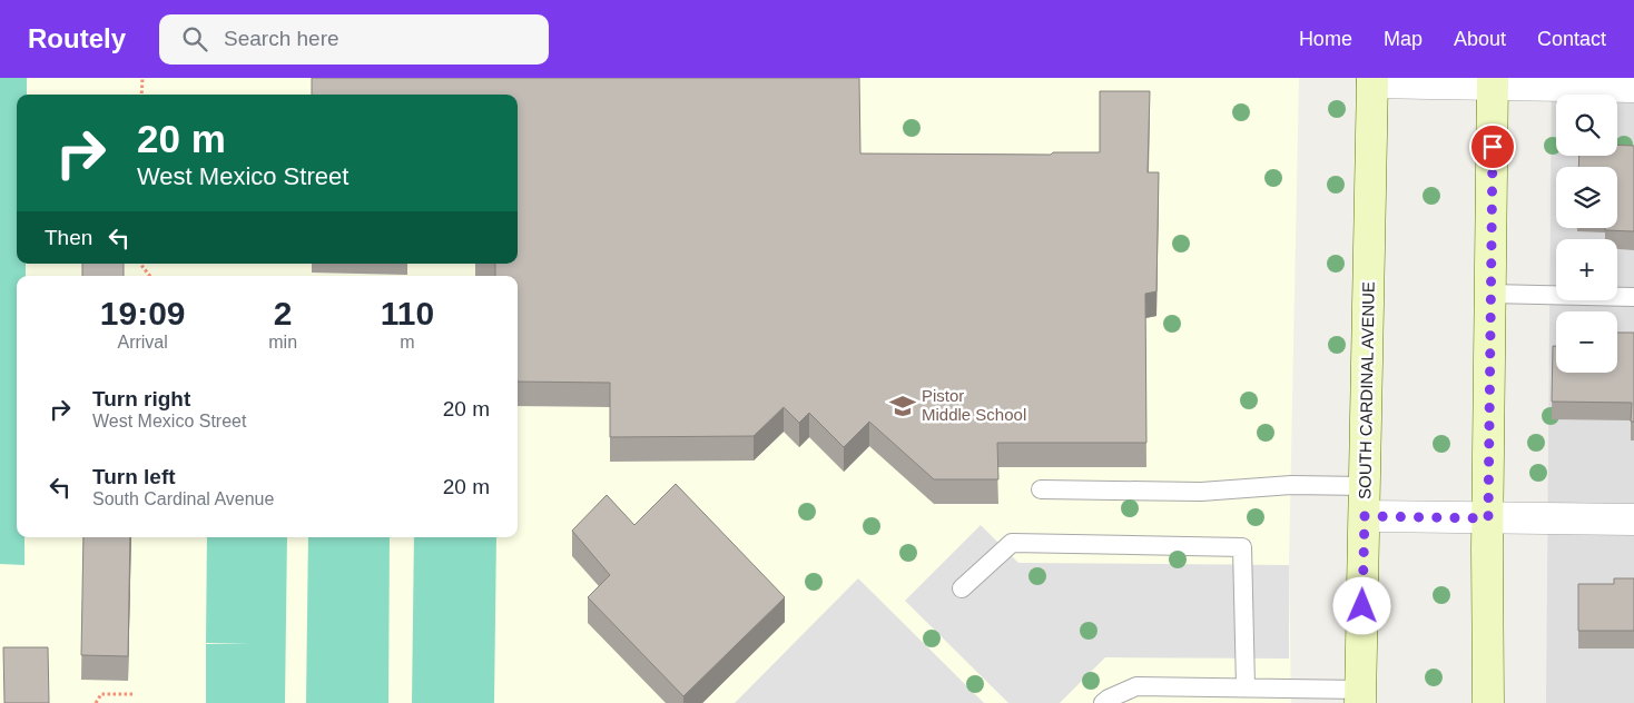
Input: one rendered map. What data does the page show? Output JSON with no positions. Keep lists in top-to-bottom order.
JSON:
{
  "streets": {
    "main road": ["SOUTH CARDINAL AVENUE"]
  },
  "places": {
    "school or university": ["Pistor Middle School"]
  },
  "page": {
    "header": "Routely",
    "search": "Search here",
    "nav": [
      "Home",
      "Map",
      "About",
      "Contact"
    ],
    "map_buttons": ["+", "−"],
    "turn": ["20 m", "West Mexico Street"],
    "then": "Then",
    "eta": [
      "19:09",
      "Arrival",
      "2",
      "min",
      "110",
      "m"
    ],
    "list": [
      {
        "name": "Turn right",
        "note": "West Mexico Street",
        "value": "20 m"
      },
      {
        "name": "Turn left",
        "note": "South Cardinal Avenue",
        "value": "20 m"
      }
    ]
  }
}
